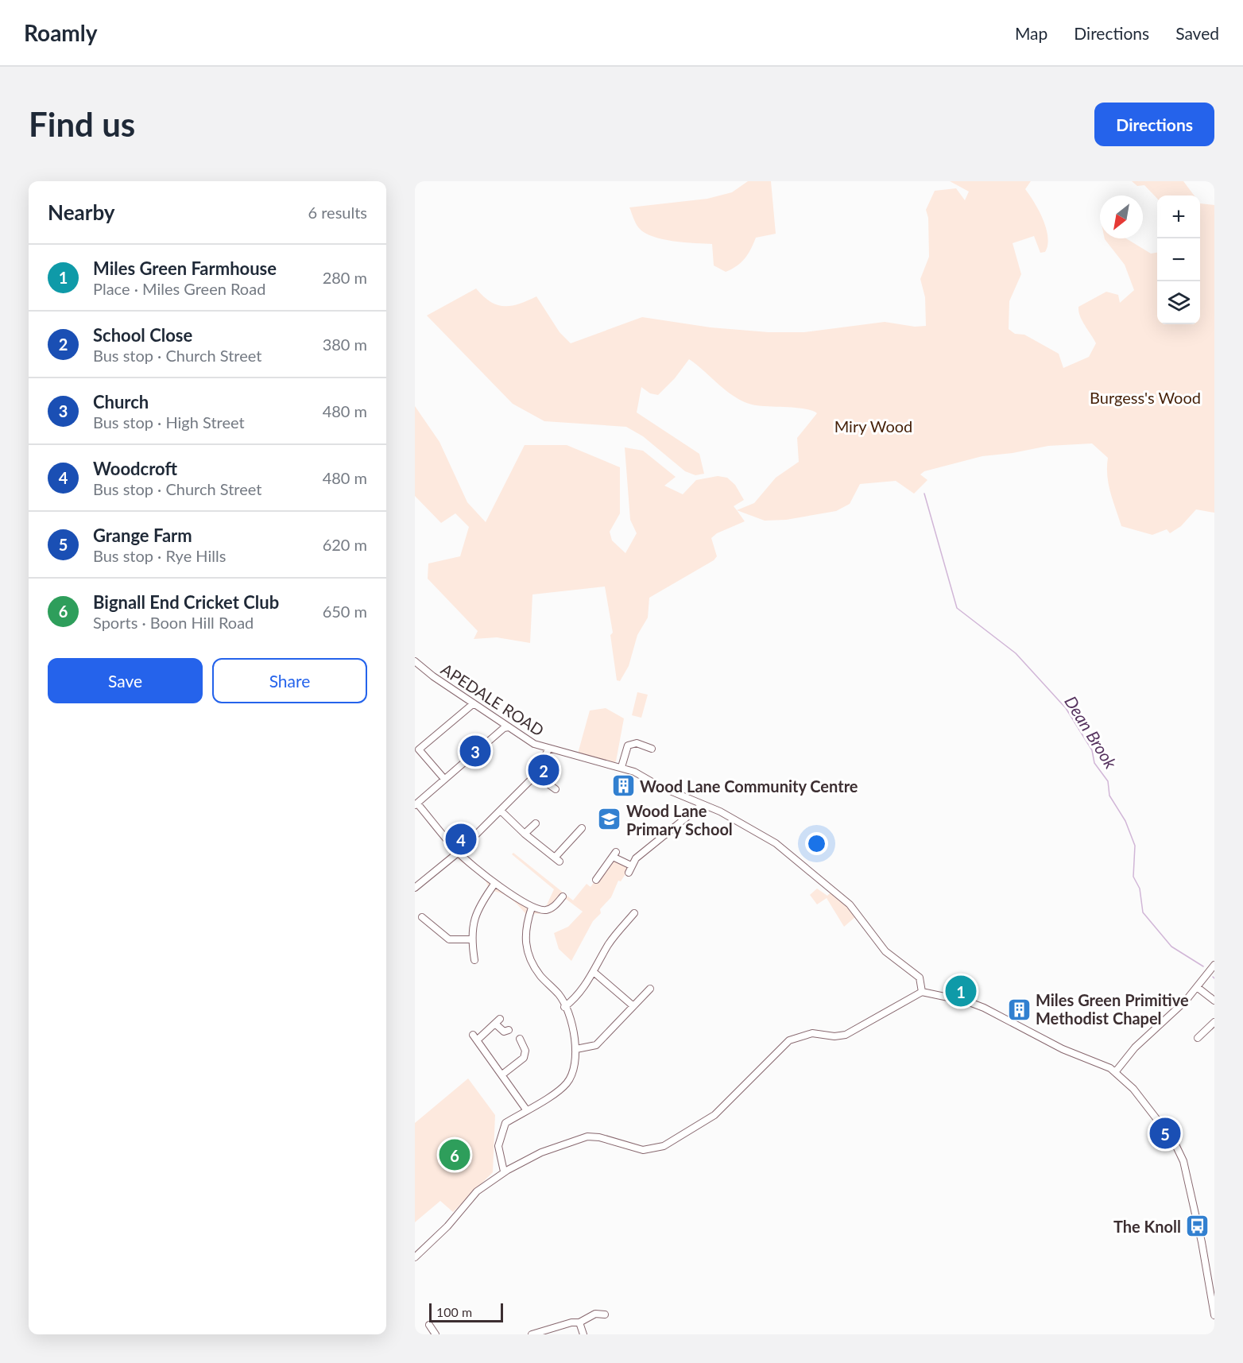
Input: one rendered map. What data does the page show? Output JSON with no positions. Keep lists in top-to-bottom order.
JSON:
{
  "streets": {
    "street": ["APEDALE ROAD"]
  },
  "water": ["Dean Brook"],
  "parks": ["Burgess's Wood", "Miry Wood"],
  "places": {
    "building": ["Wood Lane Community Centre", "Miles Green Primitive Methodist Chapel"],
    "school or university": ["Wood Lane Primary School"],
    "bus stop": ["The Knoll"]
  },
  "scale_bar": "100 m",
  "north": "bottom left",
  "page": {
    "header": "Roamly",
    "nav": ["Map", "Directions", "Saved"],
    "buttons": [
      "Directions",
      ["Save", "Share"]
    ],
    "title": "Find us",
    "heading": ["Nearby", "6 results"],
    "map_buttons": ["+", "−"],
    "list": [
      {
        "mark": "1",
        "name": "Miles Green Farmhouse",
        "note": "Place · Miles Green Road",
        "value": "280 m"
      },
      {
        "mark": "2",
        "name": "School Close",
        "note": "Bus stop · Church Street",
        "value": "380 m"
      },
      {
        "mark": "3",
        "name": "Church",
        "note": "Bus stop · High Street",
        "value": "480 m"
      },
      {
        "mark": "4",
        "name": "Woodcroft",
        "note": "Bus stop · Church Street",
        "value": "480 m"
      },
      {
        "mark": "5",
        "name": "Grange Farm",
        "note": "Bus stop · Rye Hills",
        "value": "620 m"
      },
      {
        "mark": "6",
        "name": "Bignall End Cricket Club",
        "note": "Sports · Boon Hill Road",
        "value": "650 m"
      }
    ],
    "pins": [
      "3",
      "2",
      "4",
      "1",
      "5",
      "6"
    ],
    "scale": "100 m"
  }
}
